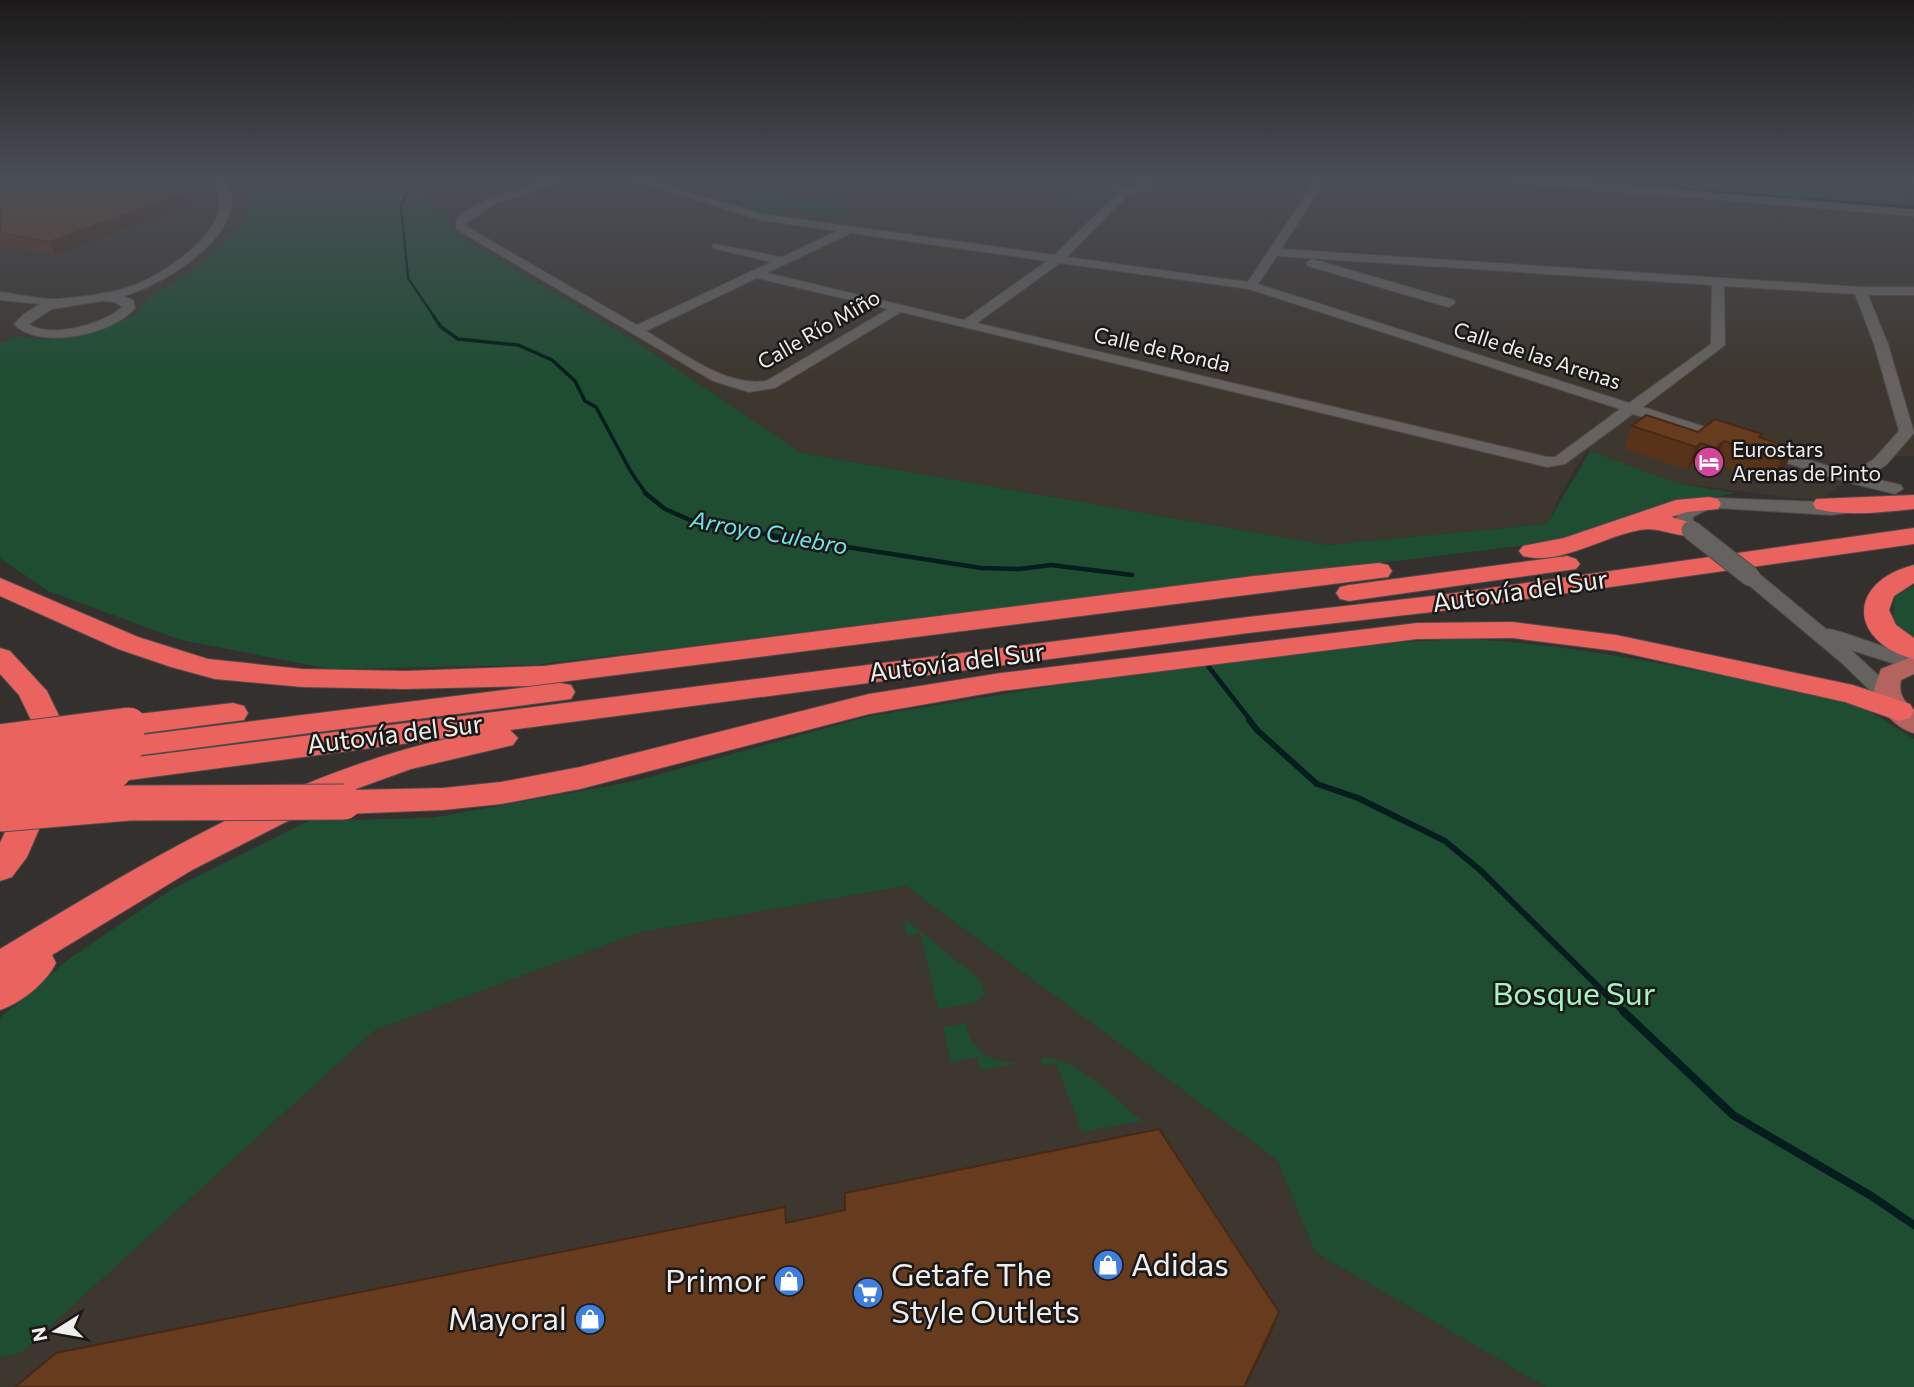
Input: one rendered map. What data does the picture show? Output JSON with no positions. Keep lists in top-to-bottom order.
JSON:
{
  "streets": {
    "highway": ["Autovía del Sur"],
    "street": ["Calle Río Miño", "Calle de Ronda", "Calle de las Arenas"]
  },
  "crossings": [
    ["Calle Río Miño", "Calle de Ronda"],
    ["Calle de Ronda", "Calle de las Arenas"]
  ],
  "water": ["Arroyo Culebro"],
  "parks": ["Bosque Sur"],
  "places": {
    "hotel": ["Eurostars Arenas de Pinto"],
    "shop": ["Adidas", "Primor", "Mayoral"],
    "supermarket": ["Getafe The Style Outlets"]
  },
  "north": "left"
}
